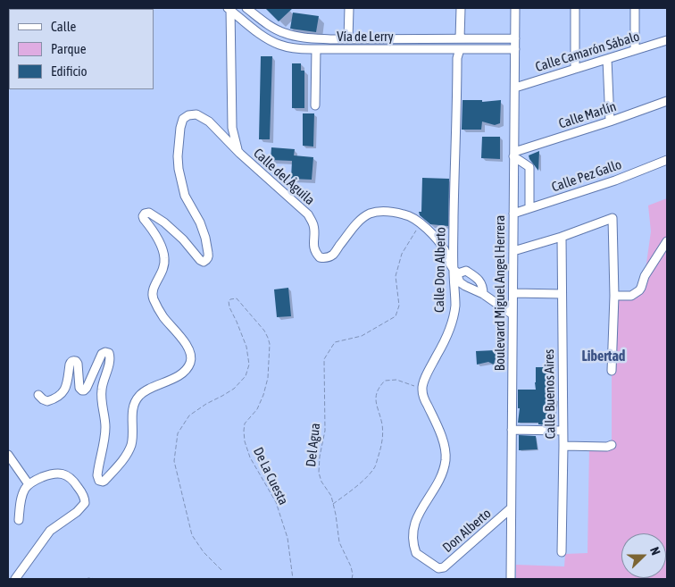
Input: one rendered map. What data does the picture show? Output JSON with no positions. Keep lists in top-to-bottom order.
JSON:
{
  "streets": {
    "street": [
      "Vía de Lerry",
      "Calle Camarón Sábalo",
      "Calle Marlín",
      "Calle Pez Gallo",
      "Calle del Águila",
      "Calle Don Alberto",
      "Boulevard Miguel Angel Herrera",
      "Calle Buenos Aires",
      "Don Alberto"
    ],
    "path": ["Del Agua", "De La Cuesta"]
  },
  "crossings": [
    ["Vía de Lerry", "Calle del Águila"],
    ["Vía de Lerry", "Calle Don Alberto"],
    ["Vía de Lerry", "Boulevard Miguel Angel Herrera"],
    ["Calle Camarón Sábalo", "Boulevard Miguel Angel Herrera"],
    ["Calle Marlín", "Boulevard Miguel Angel Herrera"],
    ["Calle Pez Gallo", "Boulevard Miguel Angel Herrera"],
    ["Calle del Águila", "Calle Don Alberto"],
    ["Calle del Águila", "Boulevard Miguel Angel Herrera"],
    ["Calle del Águila", "Del Agua"],
    ["Calle Don Alberto", "Don Alberto"],
    ["Boulevard Miguel Angel Herrera", "Don Alberto"]
  ],
  "districts": ["Libertad"],
  "legend": ["Calle", "Parque", "Edificio"],
  "north": "right"
}
